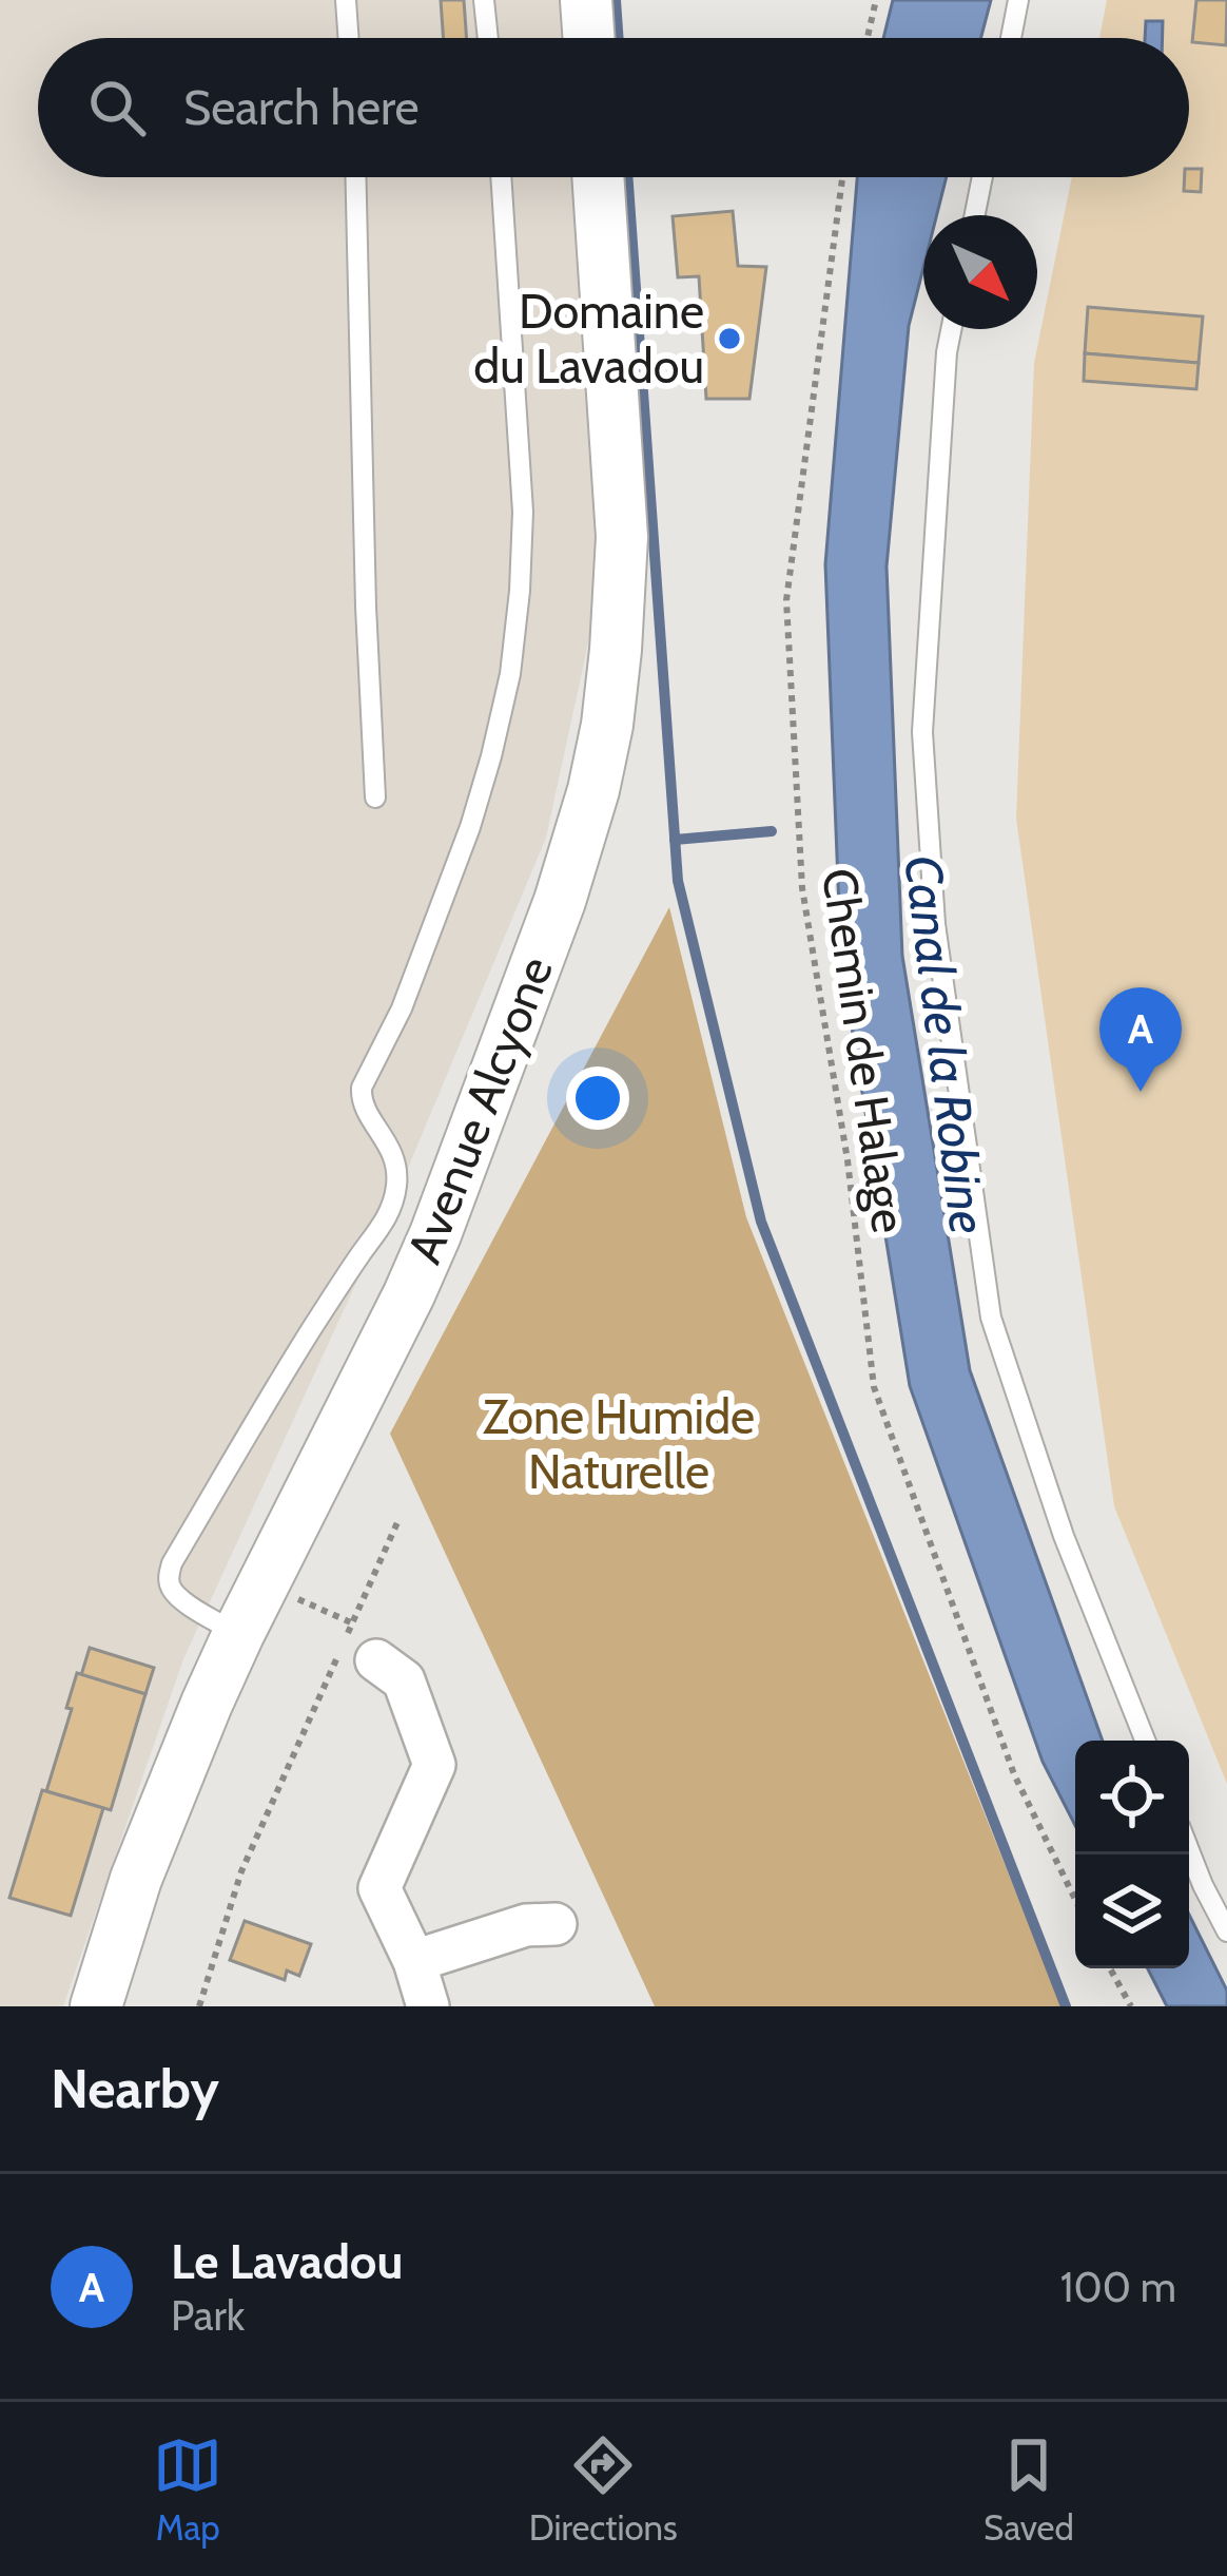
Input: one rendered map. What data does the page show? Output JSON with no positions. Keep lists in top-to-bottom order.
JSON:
{
  "streets": {
    "street": ["Avenue Alcyone"],
    "path": ["Chemin de Halage"]
  },
  "water": ["Canal de la Robine"],
  "parks": ["Zone Humide Naturelle"],
  "places": ["Domaine du Lavadou"],
  "north": "bottom right",
  "page": {
    "search": "Search here",
    "pins": "A",
    "heading": "Nearby",
    "list": [
      {
        "mark": "A",
        "name": "Le Lavadou",
        "note": "Park",
        "value": "100 m"
      }
    ],
    "nav": ["Map", "Directions", "Saved"]
  }
}
